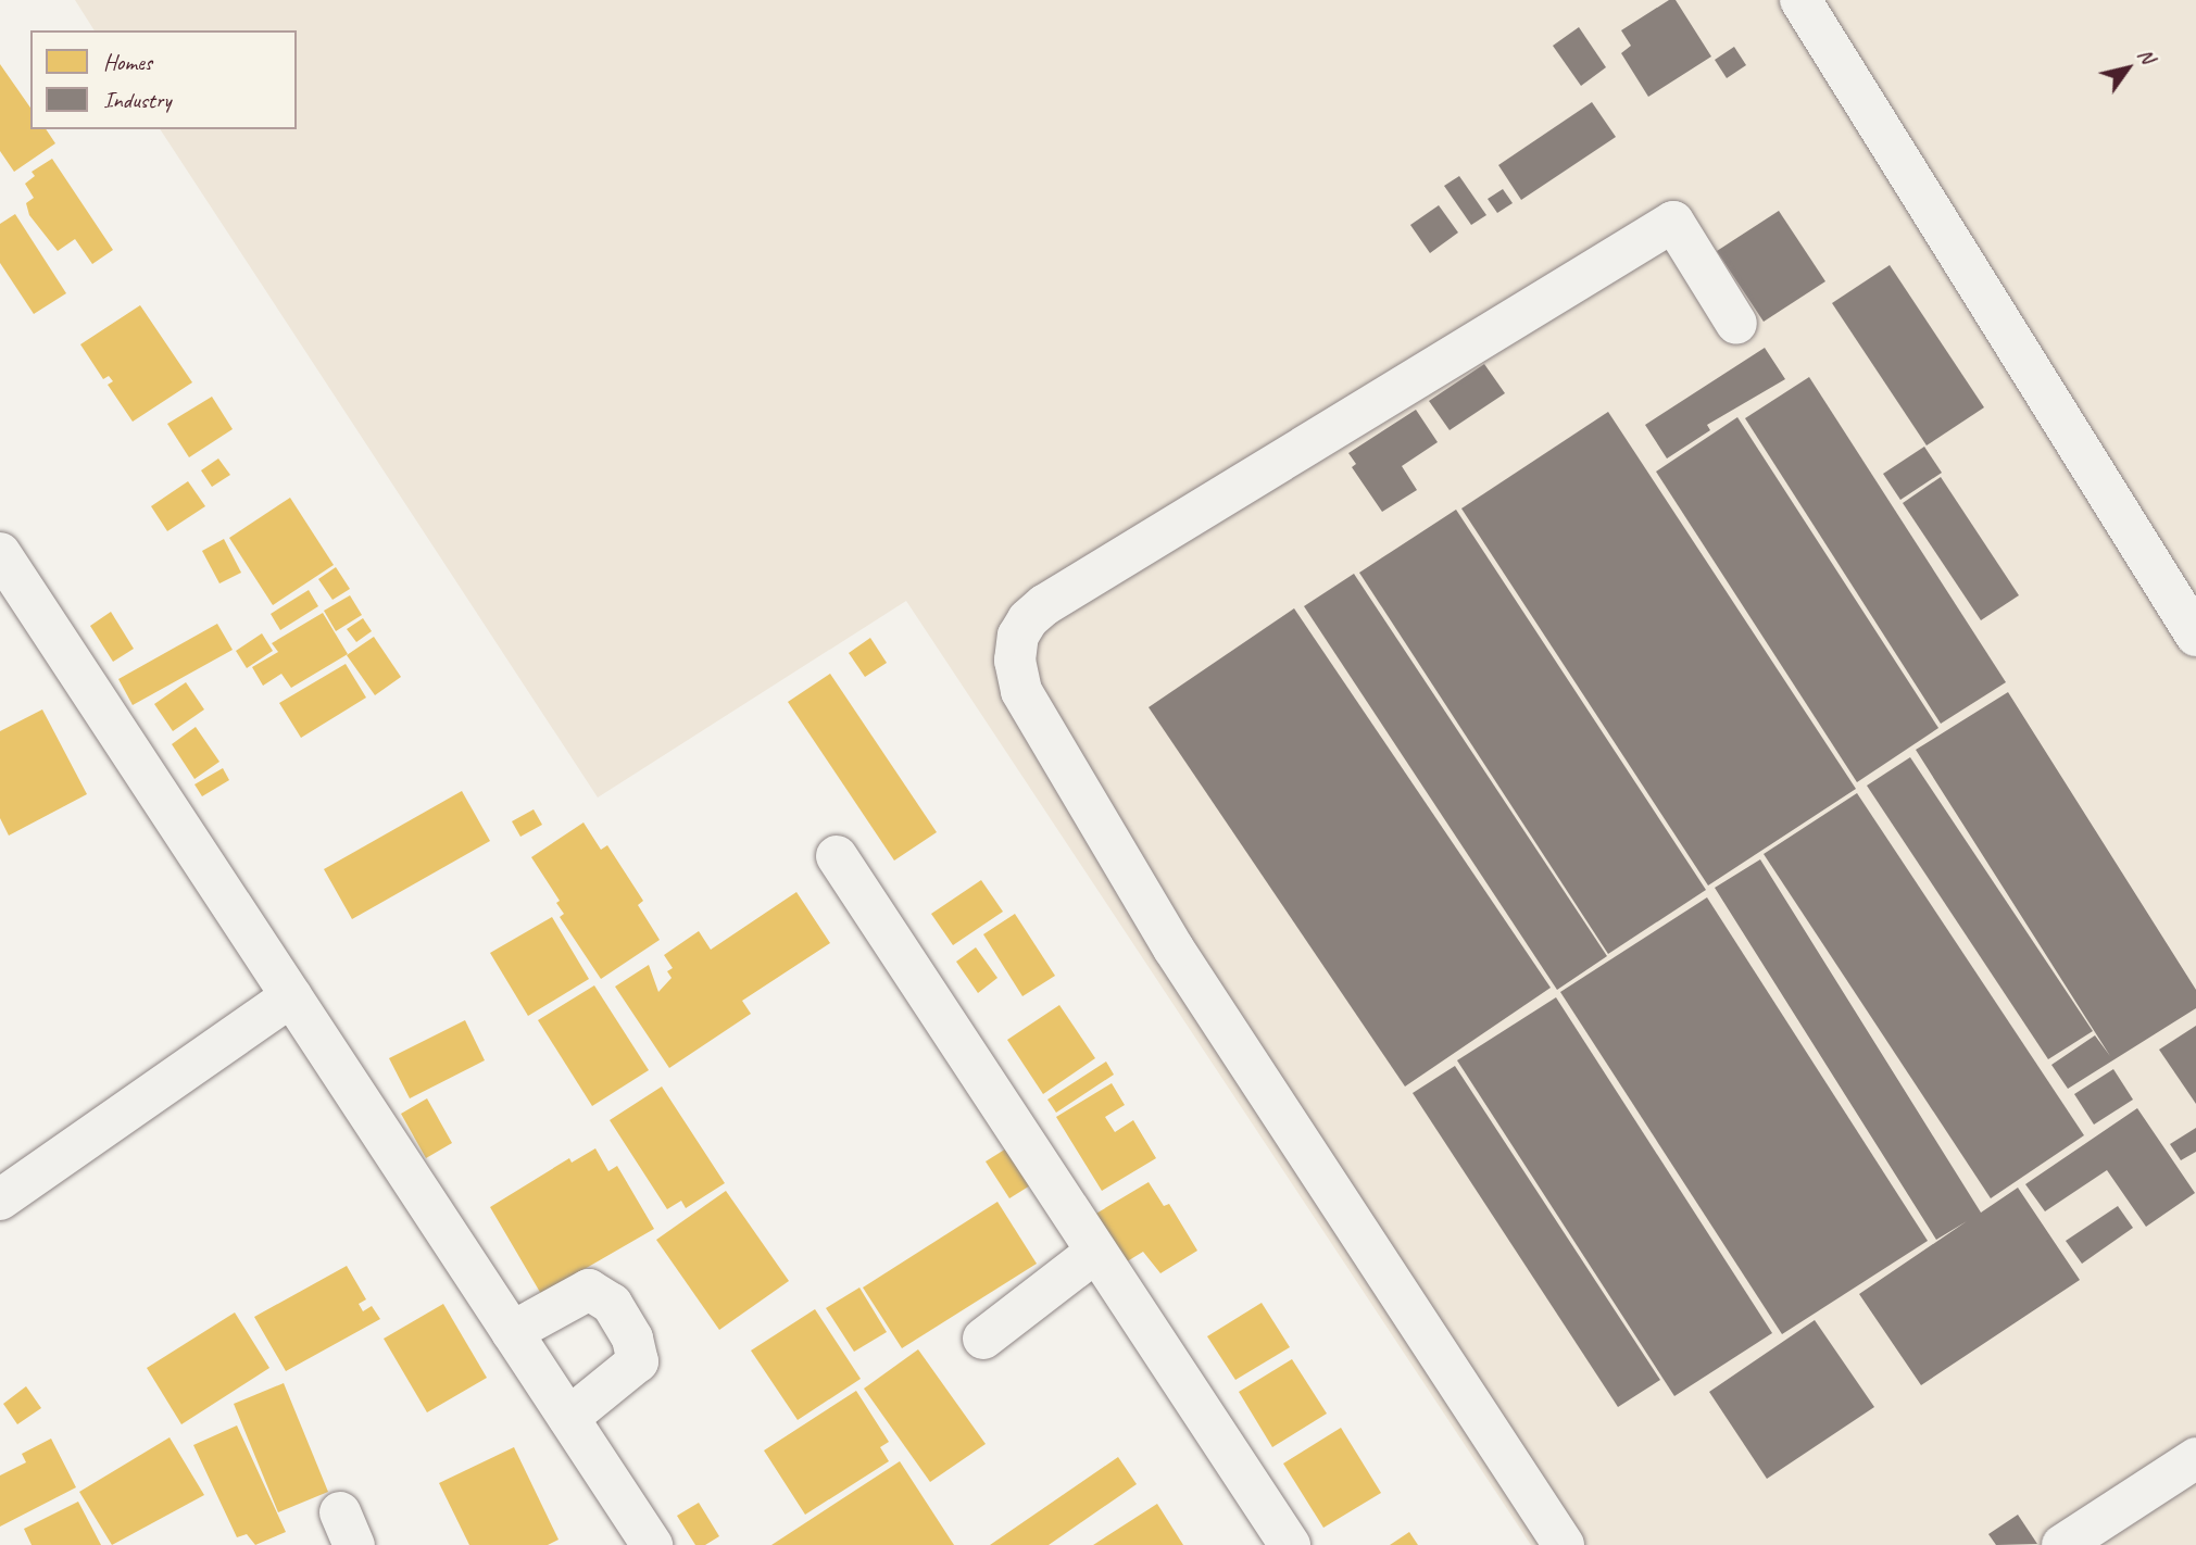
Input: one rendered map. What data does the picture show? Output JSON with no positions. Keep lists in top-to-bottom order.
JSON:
{
  "legend": ["Homes", "Industry"],
  "north": "top right"
}
